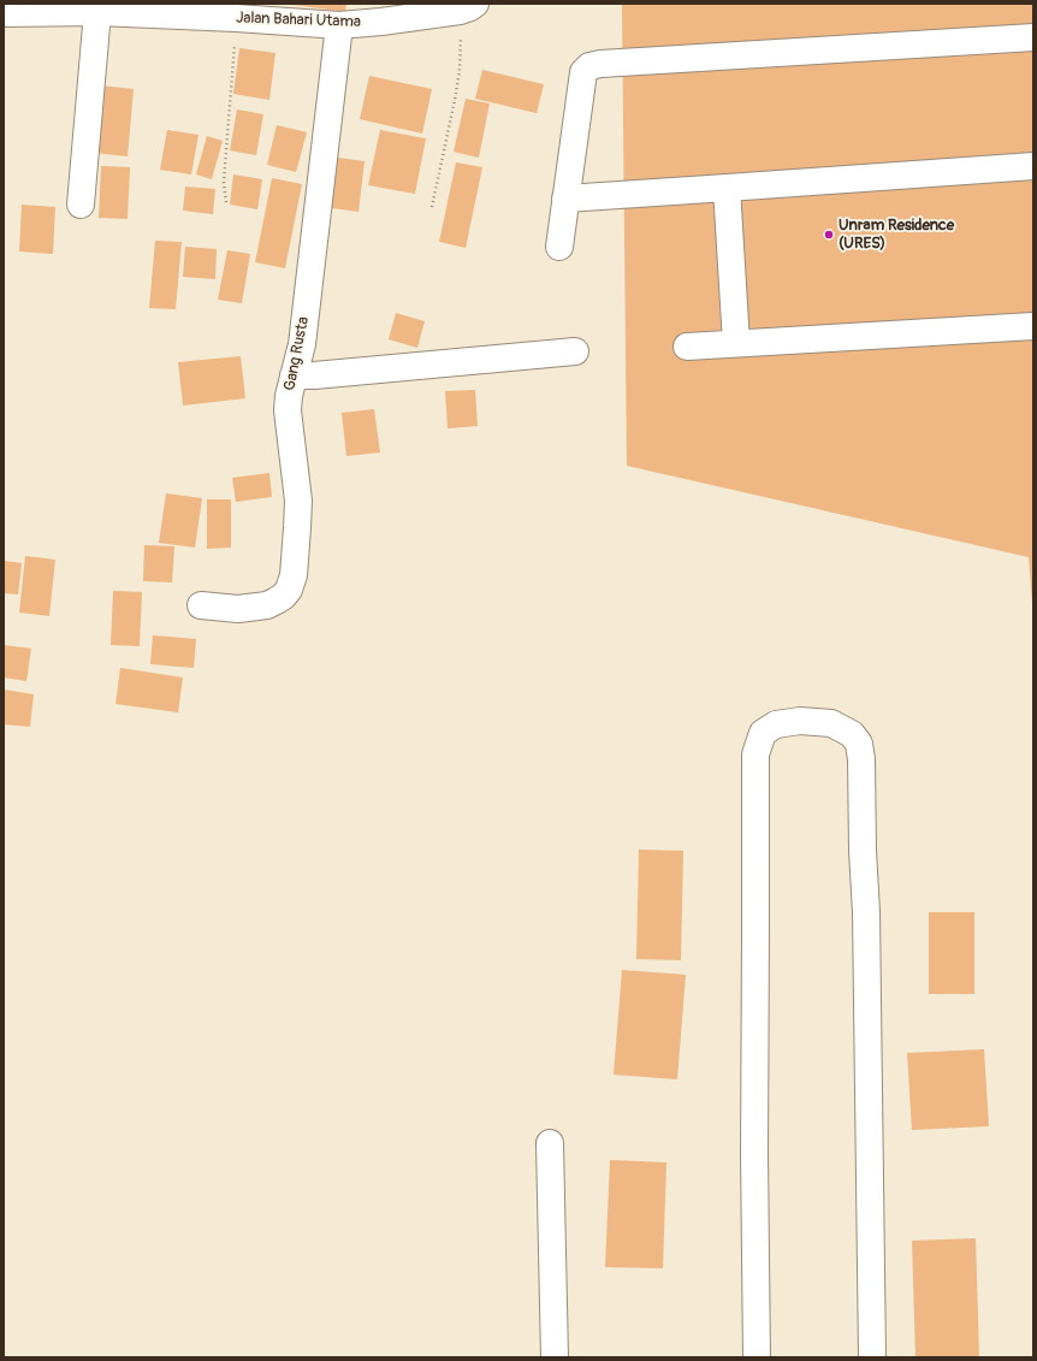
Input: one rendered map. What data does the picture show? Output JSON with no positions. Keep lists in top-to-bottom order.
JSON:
{
  "streets": {
    "street": ["Jalan Bahari Utama", "Gang Rusta"]
  },
  "crossings": [
    ["Jalan Bahari Utama", "Gang Rusta"]
  ],
  "places": ["Unram Residence (URES)"]
}
